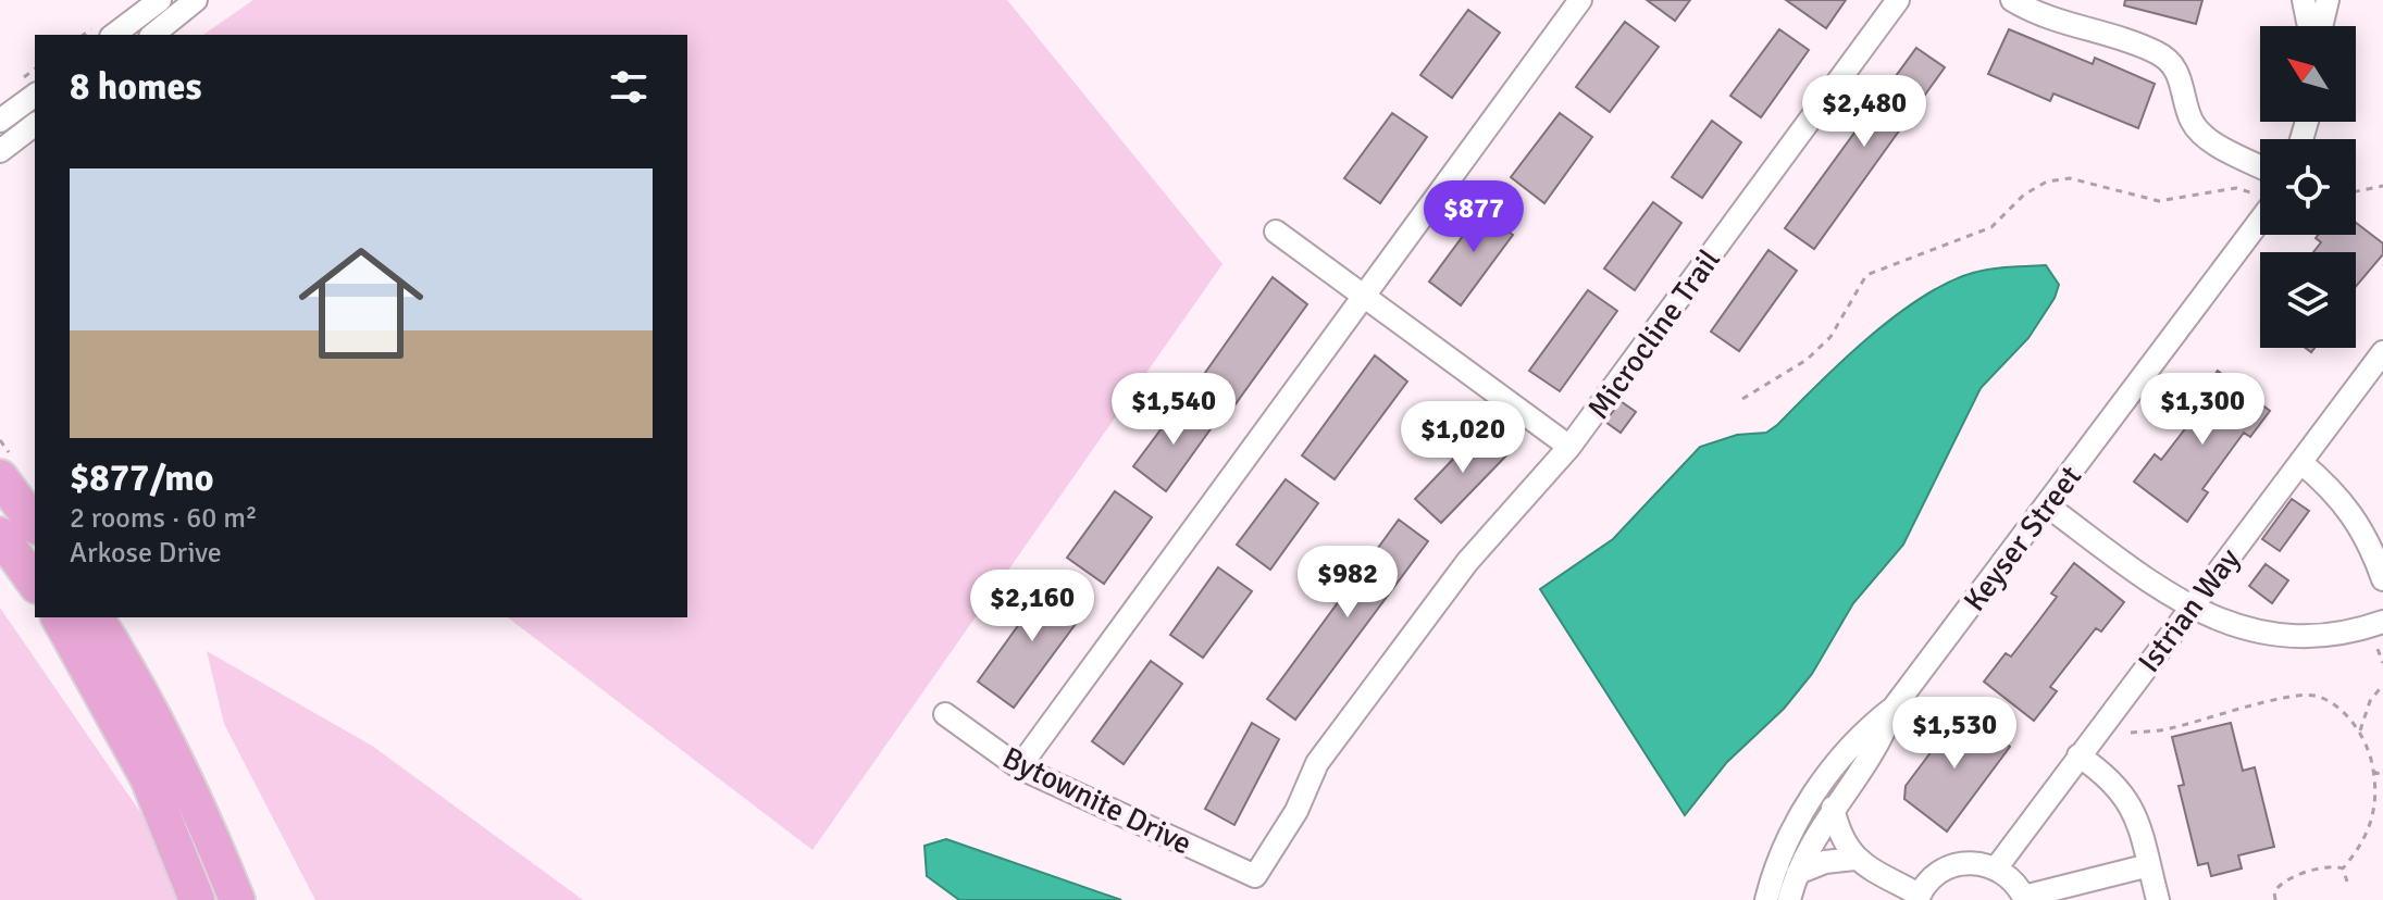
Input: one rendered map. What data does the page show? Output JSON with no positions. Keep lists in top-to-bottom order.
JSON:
{
  "streets": {
    "street": [
      "Microcline Trail",
      "Keyser Street",
      "Istrian Way",
      "Bytownite Drive"
    ]
  },
  "crossings": [
    ["Microcline Trail", "Bytownite Drive"]
  ],
  "north": "top left",
  "page": {
    "heading": "8 homes",
    "price": [
      "$2,480",
      "$877",
      "$1,540",
      "$1,300",
      "$1,020",
      "$982",
      "$2,160",
      "$1,530"
    ],
    "list": [
      {
        "name": "$877/mo",
        "note": "2 rooms · 60 m² · Arkose Drive"
      }
    ]
  }
}
